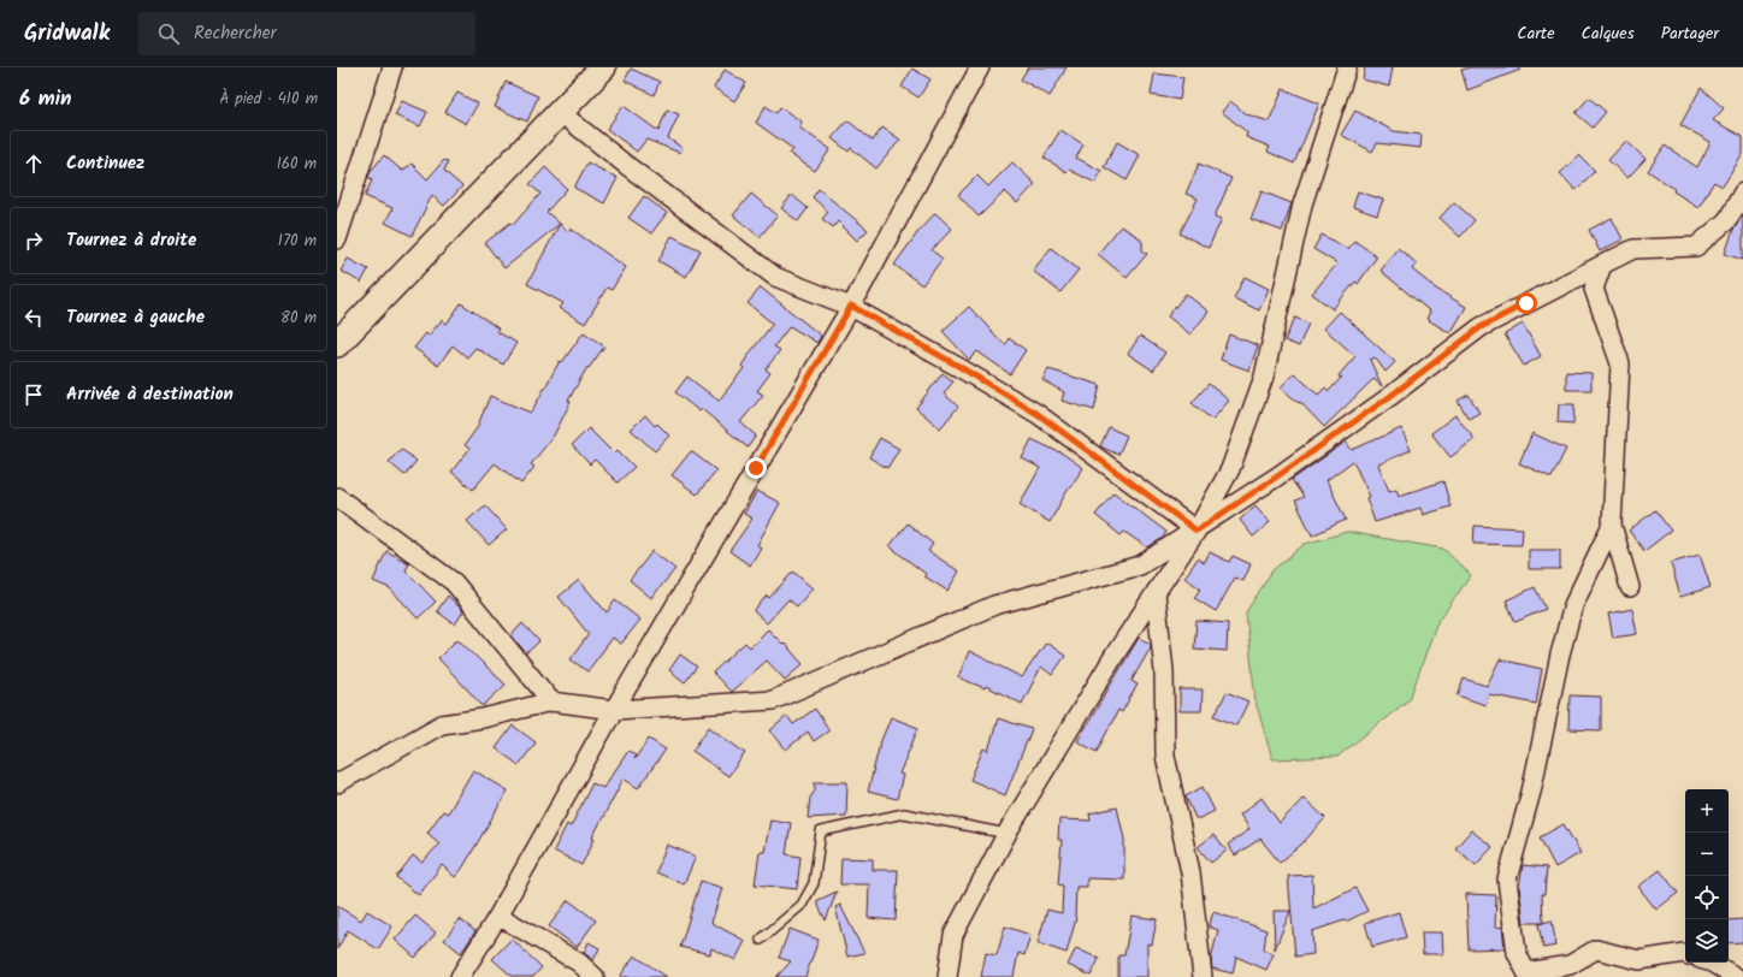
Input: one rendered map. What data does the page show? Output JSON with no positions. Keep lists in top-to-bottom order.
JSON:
{
  "page": {
    "header": "Gridwalk",
    "search": "Rechercher",
    "nav": ["Carte", "Calques", "Partager"],
    "heading": ["6 min", "À pied · 410 m"],
    "list": [
      ["Continuez", "160 m"],
      ["Tournez à droite", "170 m"],
      ["Tournez à gauche", "80 m"],
      "Arrivée à destination"
    ],
    "map_buttons": ["+", "−"]
  }
}
